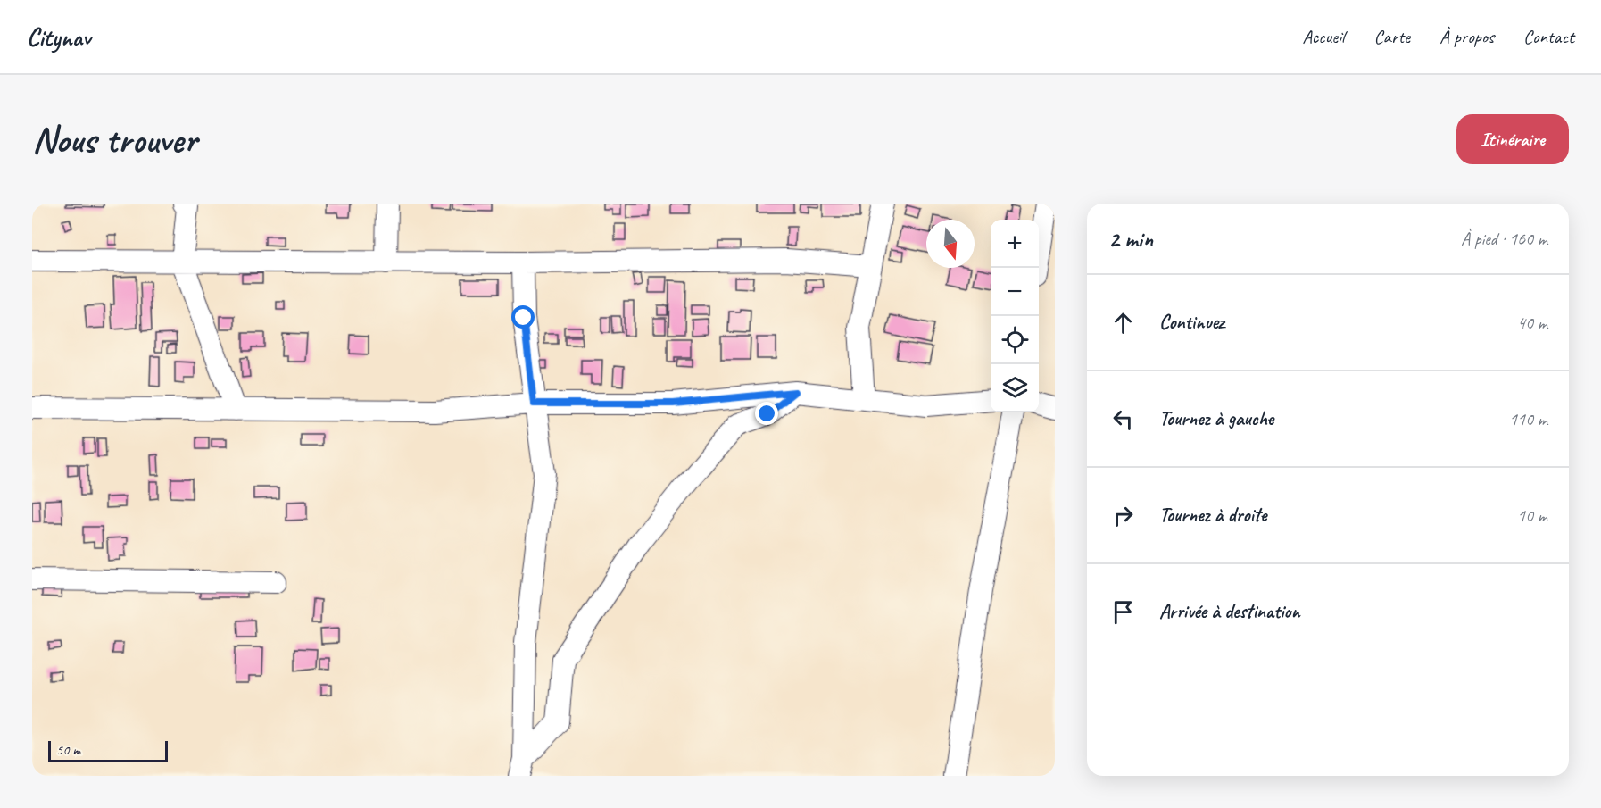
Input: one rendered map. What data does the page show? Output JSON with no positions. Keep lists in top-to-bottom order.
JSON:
{
  "scale_bar": "50 m",
  "north": "bottom",
  "page": {
    "header": "Citynav",
    "nav": [
      "Accueil",
      "Carte",
      "À propos",
      "Contact"
    ],
    "buttons": "Itinéraire",
    "title": "Nous trouver",
    "heading": ["2 min", "À pied · 160 m"],
    "map_buttons": ["+", "−"],
    "list": [
      ["Continuez", "40 m"],
      ["Tournez à gauche", "110 m"],
      ["Tournez à droite", "10 m"],
      "Arrivée à destination"
    ],
    "scale": "50 m"
  }
}
